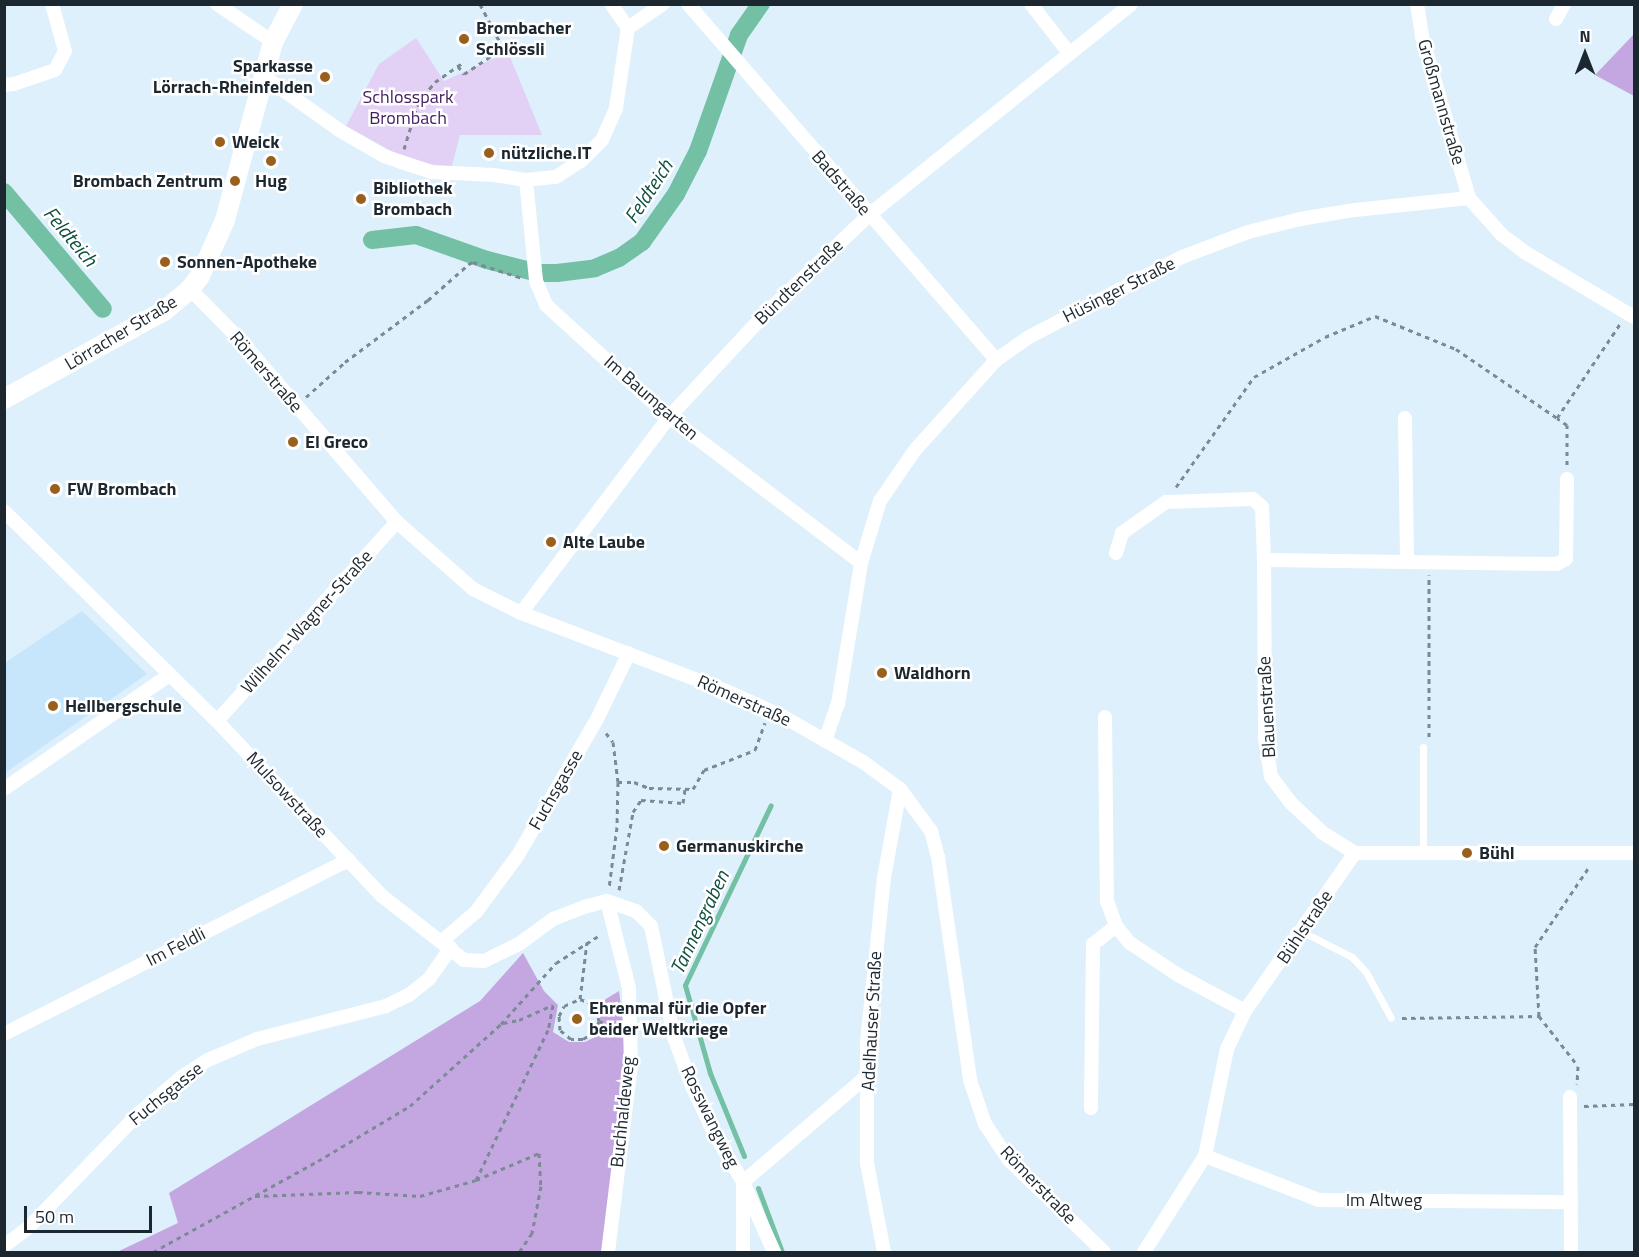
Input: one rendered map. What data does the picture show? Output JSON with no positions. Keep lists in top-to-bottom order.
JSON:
{
  "streets": {
    "main road": ["Lörracher Straße"],
    "street": [
      "Großmannstraße",
      "Badstraße",
      "Bündtenstraße",
      "Hüsinger Straße",
      "Römerstraße",
      "Im Baumgarten",
      "Wilhelm-Wagner-Straße",
      "Blauenstraße",
      "Fuchsgasse",
      "Mulsowstraße",
      "Bühlstraße",
      "Im Feldli",
      "Adelhauser Straße",
      "Buchhaldeweg",
      "Rosswangweg",
      "Im Altweg"
    ]
  },
  "crossings": [
    ["Großmannstraße", "Hüsinger Straße"],
    ["Badstraße", "Bündtenstraße"],
    ["Badstraße", "Hüsinger Straße"],
    ["Bündtenstraße", "Römerstraße"],
    ["Bündtenstraße", "Im Baumgarten"],
    ["Hüsinger Straße", "Römerstraße"],
    ["Hüsinger Straße", "Im Baumgarten"],
    ["Lörracher Straße", "Römerstraße"],
    ["Römerstraße", "Wilhelm-Wagner-Straße"],
    ["Römerstraße", "Fuchsgasse"],
    ["Römerstraße", "Adelhauser Straße"],
    ["Wilhelm-Wagner-Straße", "Mulsowstraße"],
    ["Blauenstraße", "Bühlstraße"],
    ["Fuchsgasse", "Mulsowstraße"],
    ["Mulsowstraße", "Im Feldli"],
    ["Mulsowstraße", "Buchhaldeweg"],
    ["Mulsowstraße", "Rosswangweg"],
    ["Bühlstraße", "Im Altweg"],
    ["Adelhauser Straße", "Rosswangweg"],
    ["Buchhaldeweg", "Rosswangweg"]
  ],
  "water": ["Feldteich", "Tannengraben"],
  "parks": ["Schlosspark Brombach"],
  "places": [
    "Brombacher Schlössli",
    "Sparkasse Lörrach-Rheinfelden",
    "Weick",
    "nützliche.IT",
    "Hug",
    "Brombach Zentrum",
    "Bibliothek Brombach",
    "Sonnen-Apotheke",
    "El Greco",
    "FW Brombach",
    "Alte Laube",
    "Waldhorn",
    "Hellbergschule",
    "Germanuskirche",
    "Bühl",
    "Ehrenmal für die Opfer beider Weltkriege"
  ],
  "scale_bar": "50 m",
  "north": "top"
}
